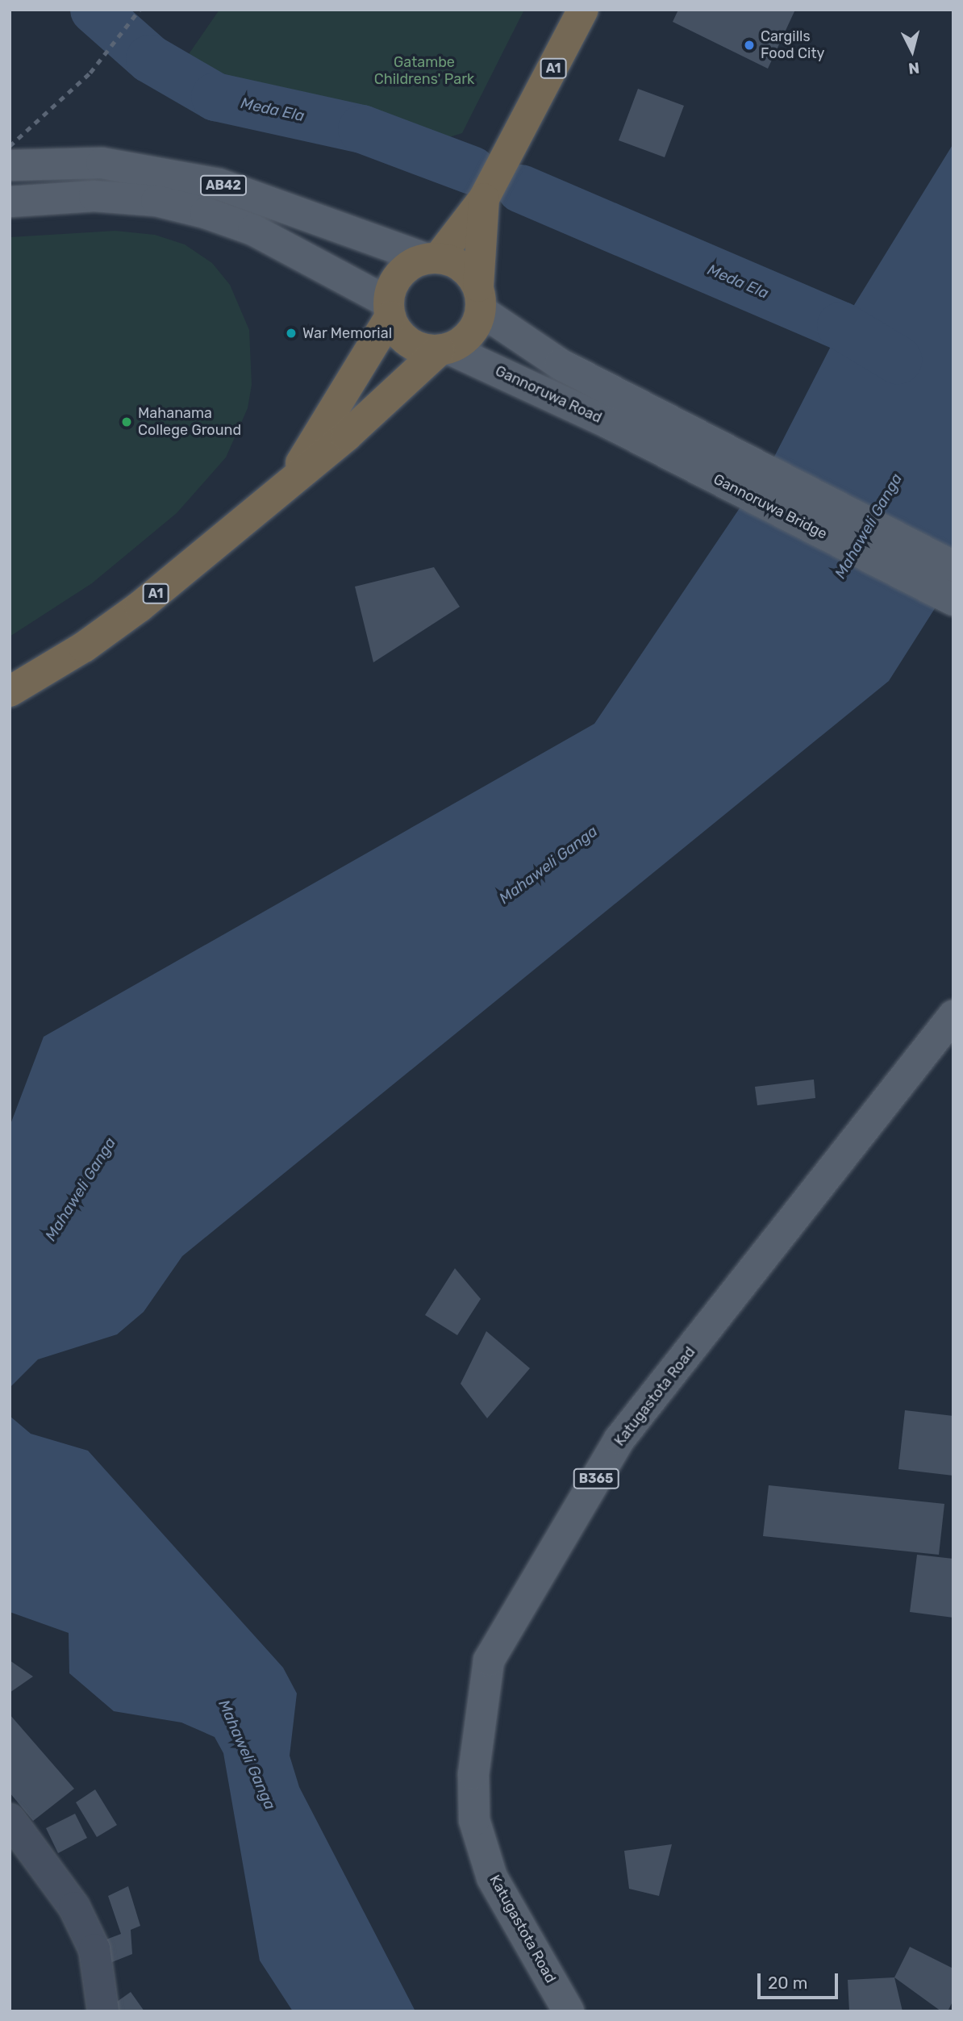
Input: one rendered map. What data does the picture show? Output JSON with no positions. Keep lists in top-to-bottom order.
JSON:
{
  "streets": {
    "highway": ["A1"],
    "main road": [
      "AB42",
      "Gannoruwa Road",
      "Gannoruwa Bridge",
      "Katugastota Road",
      "B365"
    ]
  },
  "crossings": [
    ["A1", "AB42"],
    ["A1", "Gannoruwa Road"],
    ["AB42", "Gannoruwa Road"],
    ["Gannoruwa Road", "Gannoruwa Bridge"]
  ],
  "water": ["Meda Ela", "Mahaweli Ganga"],
  "parks": ["Gatambe Childrens' Park"],
  "places": ["Cargills Food City", "War Memorial", "Mahanama College Ground"],
  "scale_bar": "20 m",
  "north": "bottom"
}
